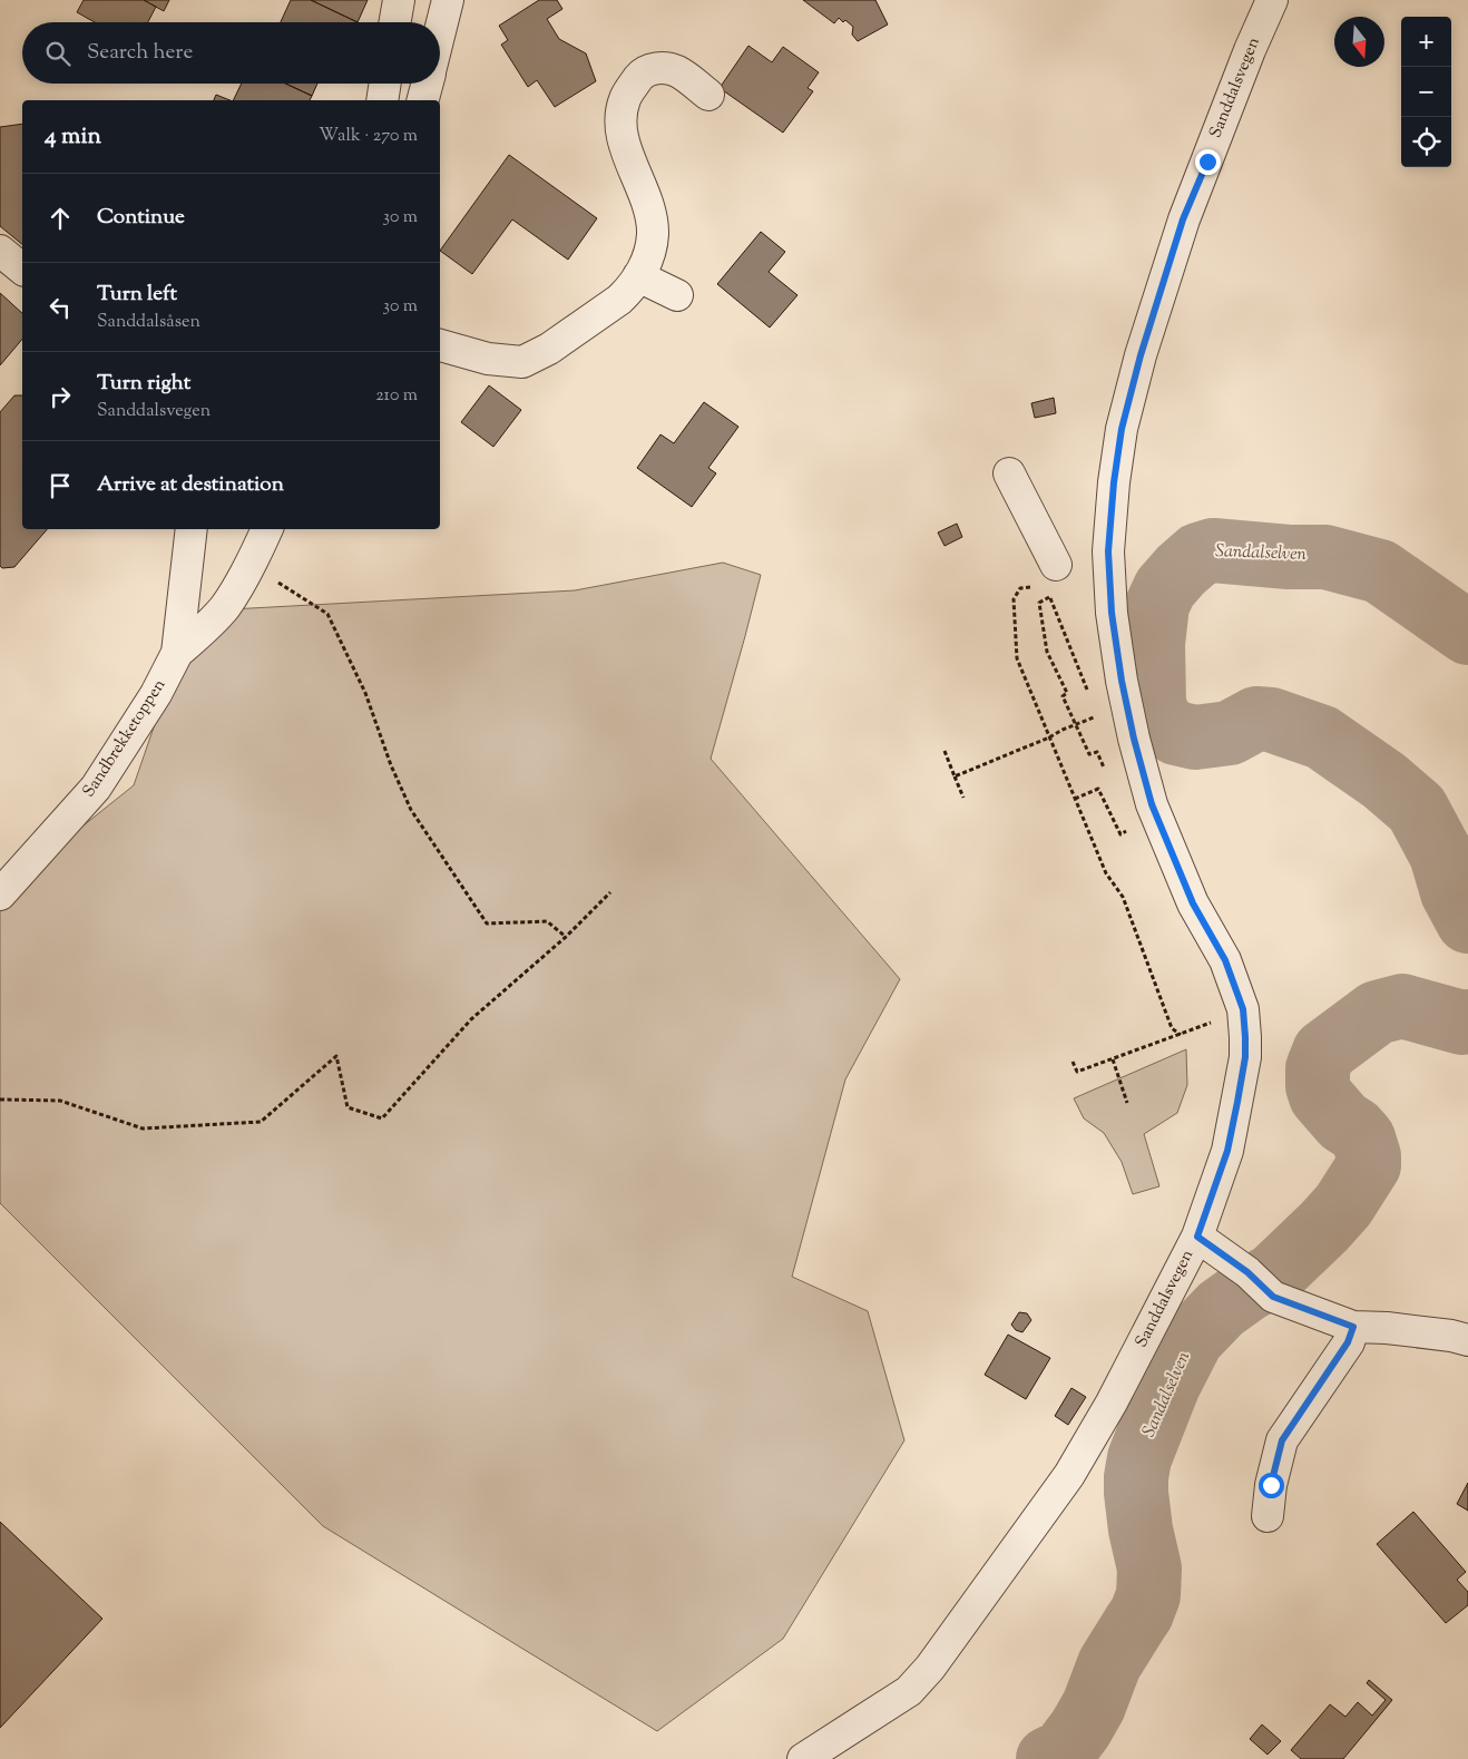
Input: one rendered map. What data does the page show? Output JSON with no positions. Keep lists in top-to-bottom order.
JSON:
{
  "streets": {
    "street": ["Sanddalsvegen", "Sandbrekketoppen"]
  },
  "water": ["Sandalselven"],
  "north": "bottom",
  "page": {
    "map_buttons": ["+", "−"],
    "search": "Search here",
    "heading": ["4 min", "Walk · 270 m"],
    "list": [
      ["Continue", "30 m"],
      ["Turn left", "Sanddalsåsen", "30 m"],
      ["Turn right", "Sanddalsvegen", "210 m"],
      "Arrive at destination"
    ]
  }
}
